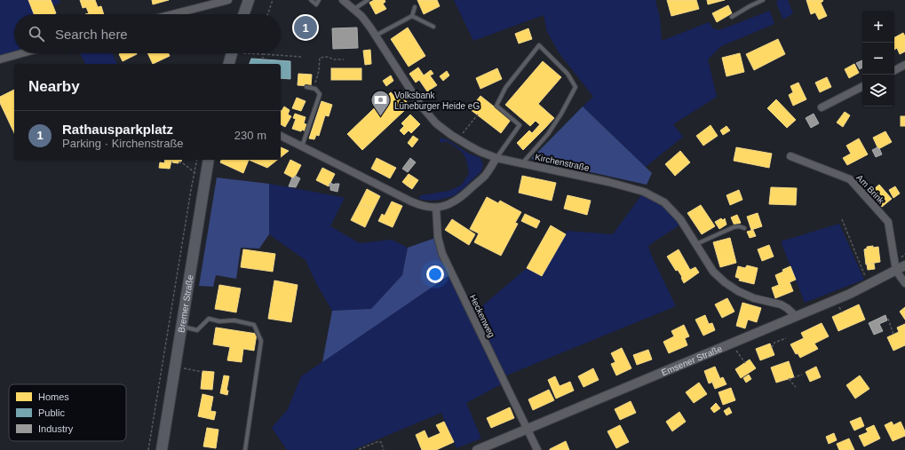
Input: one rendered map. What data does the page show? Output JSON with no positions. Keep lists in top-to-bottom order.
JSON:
{
  "streets": {
    "main road": ["Bremer Straße"],
    "street": [
      "Kirchenstraße",
      "Am Brink",
      "Heckenweg",
      "Emsener Straße"
    ]
  },
  "crossings": [
    ["Kirchenstraße", "Emsener Straße"],
    ["Am Brink", "Emsener Straße"],
    ["Heckenweg", "Emsener Straße"]
  ],
  "places": {
    "bank": ["Volksbank Lüneburger Heide eG"]
  },
  "legend": ["Homes", "Public", "Industry"],
  "page": {
    "map_buttons": ["+", "−"],
    "pins": "1",
    "search": "Search here",
    "heading": "Nearby",
    "list": [
      {
        "mark": "1",
        "name": "Rathausparkplatz",
        "note": "Parking · Kirchenstraße",
        "value": "230 m"
      }
    ]
  }
}
